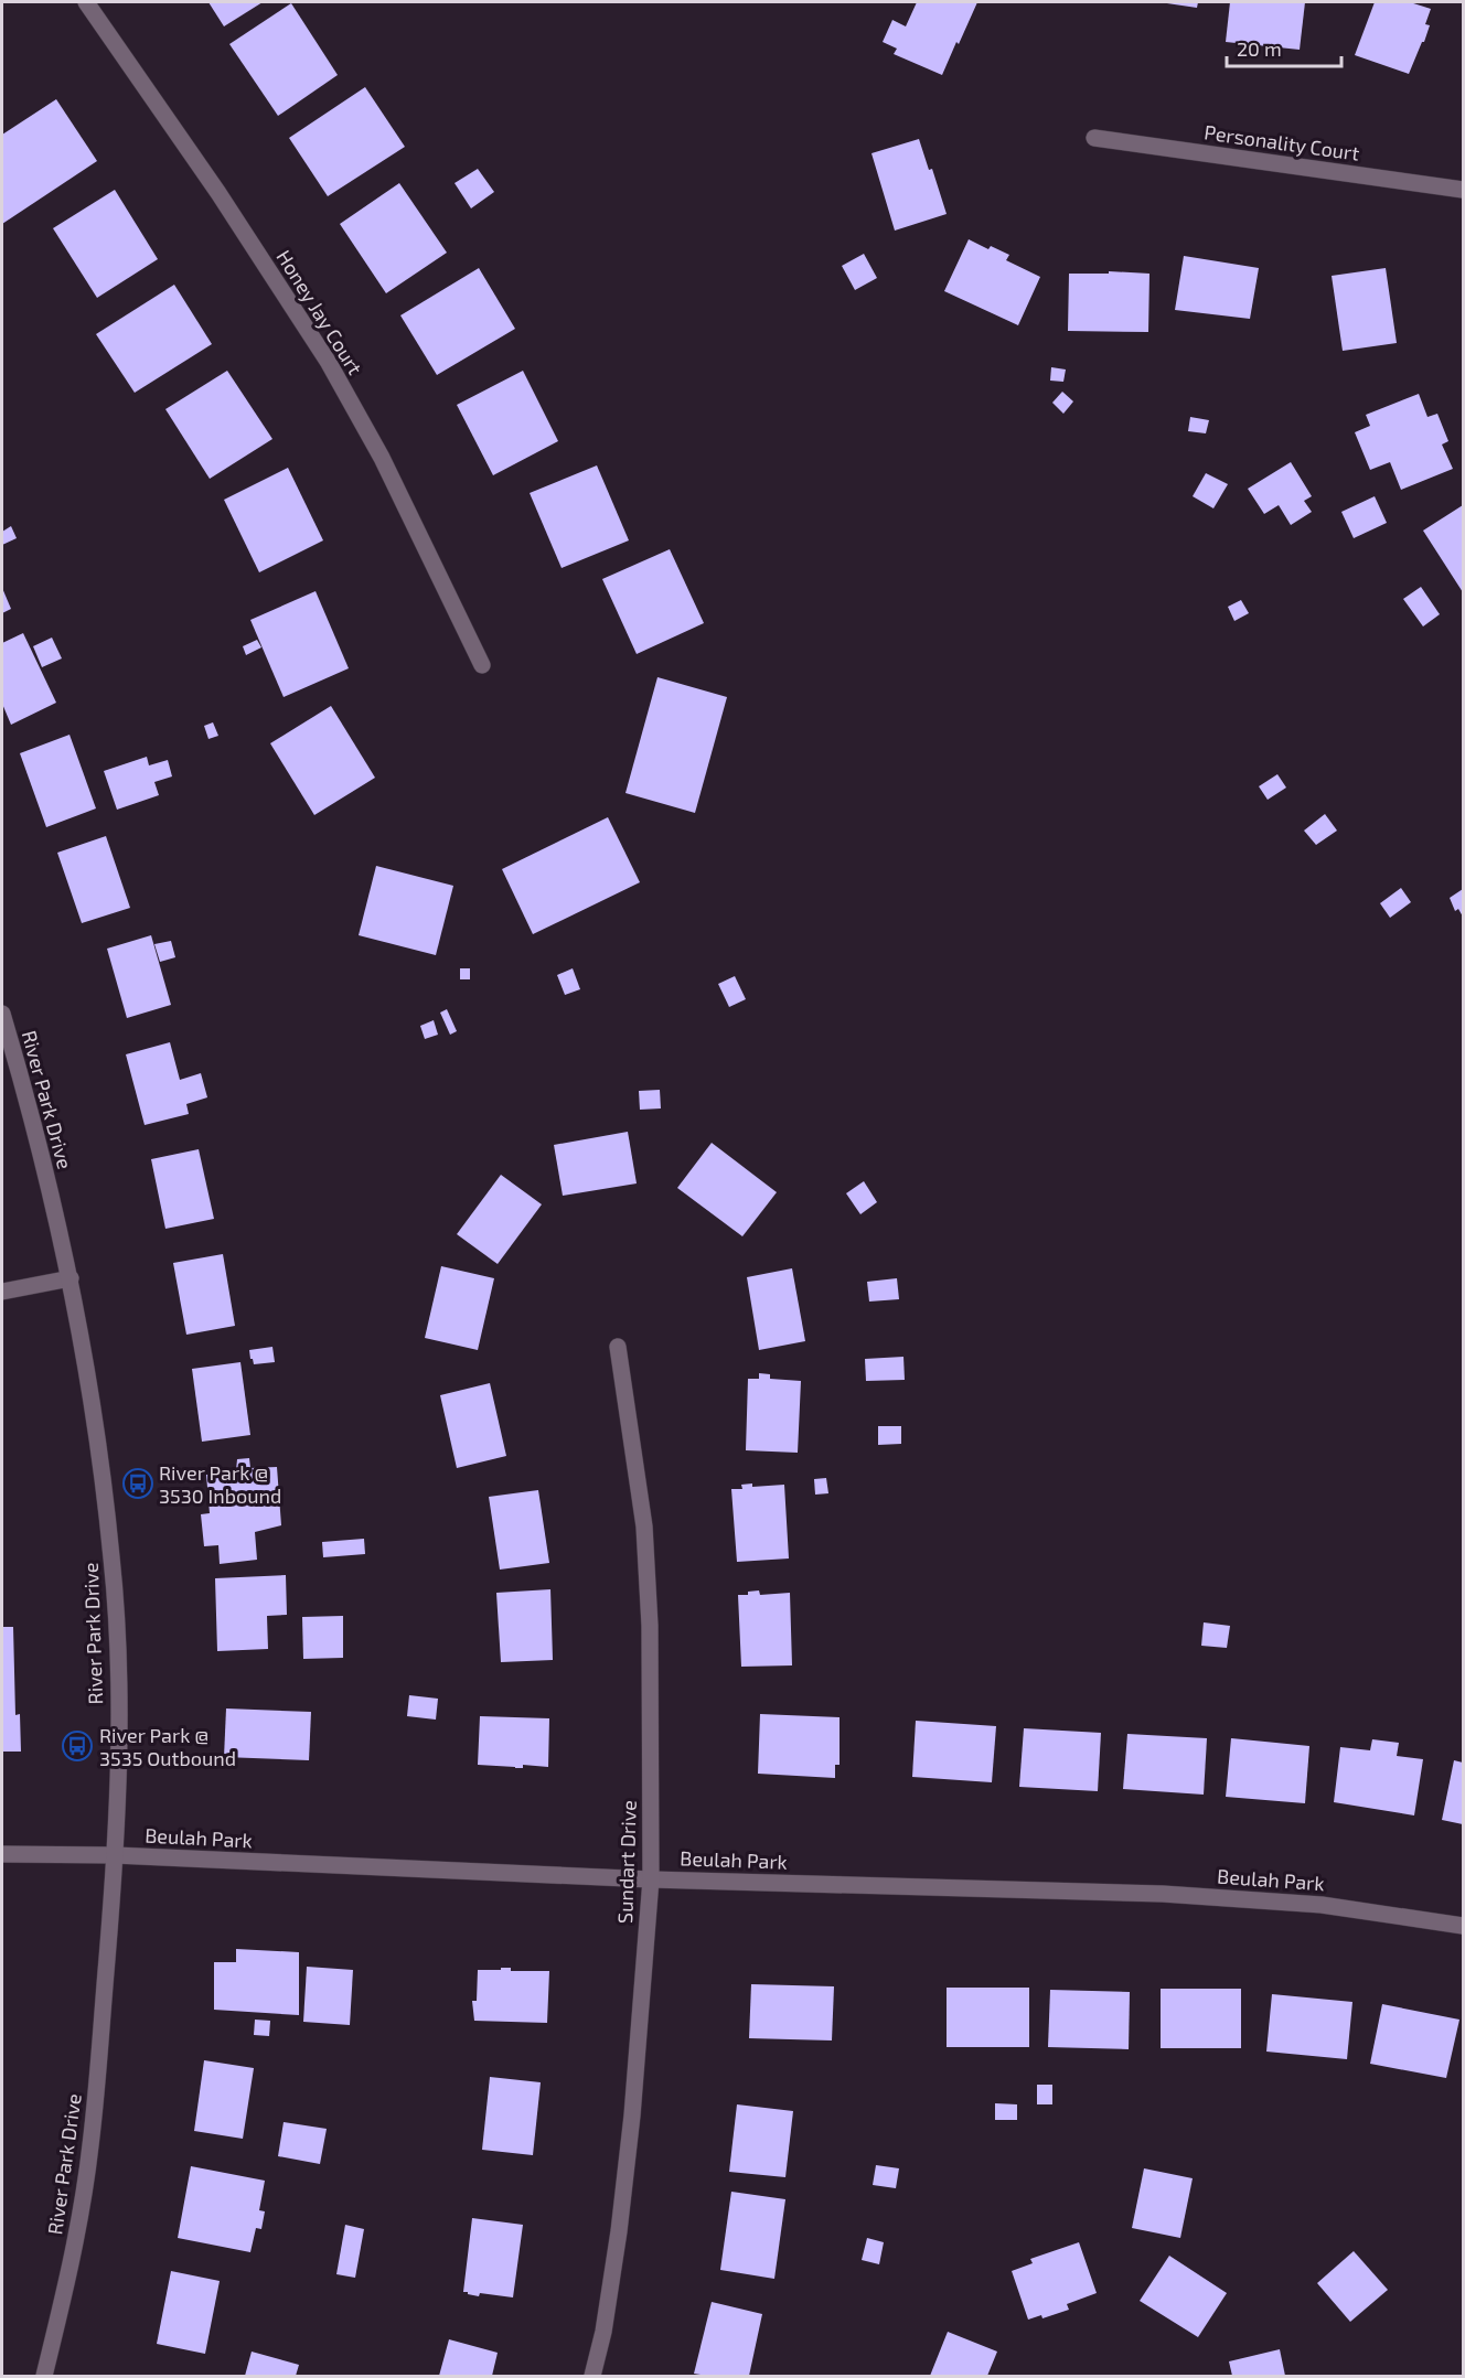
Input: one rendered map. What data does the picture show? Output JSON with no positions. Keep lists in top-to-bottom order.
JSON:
{
  "streets": {
    "street": [
      "Personality Court",
      "Honey Jay Court",
      "River Park Drive",
      "Beulah Park",
      "Sundart Drive"
    ]
  },
  "crossings": [
    ["River Park Drive", "Beulah Park"],
    ["Beulah Park", "Sundart Drive"]
  ],
  "places": {
    "bus stop": ["River Park @ 3530 Inbound", "River Park @ 3535 Outbound"]
  },
  "scale_bar": "20 m"
}
